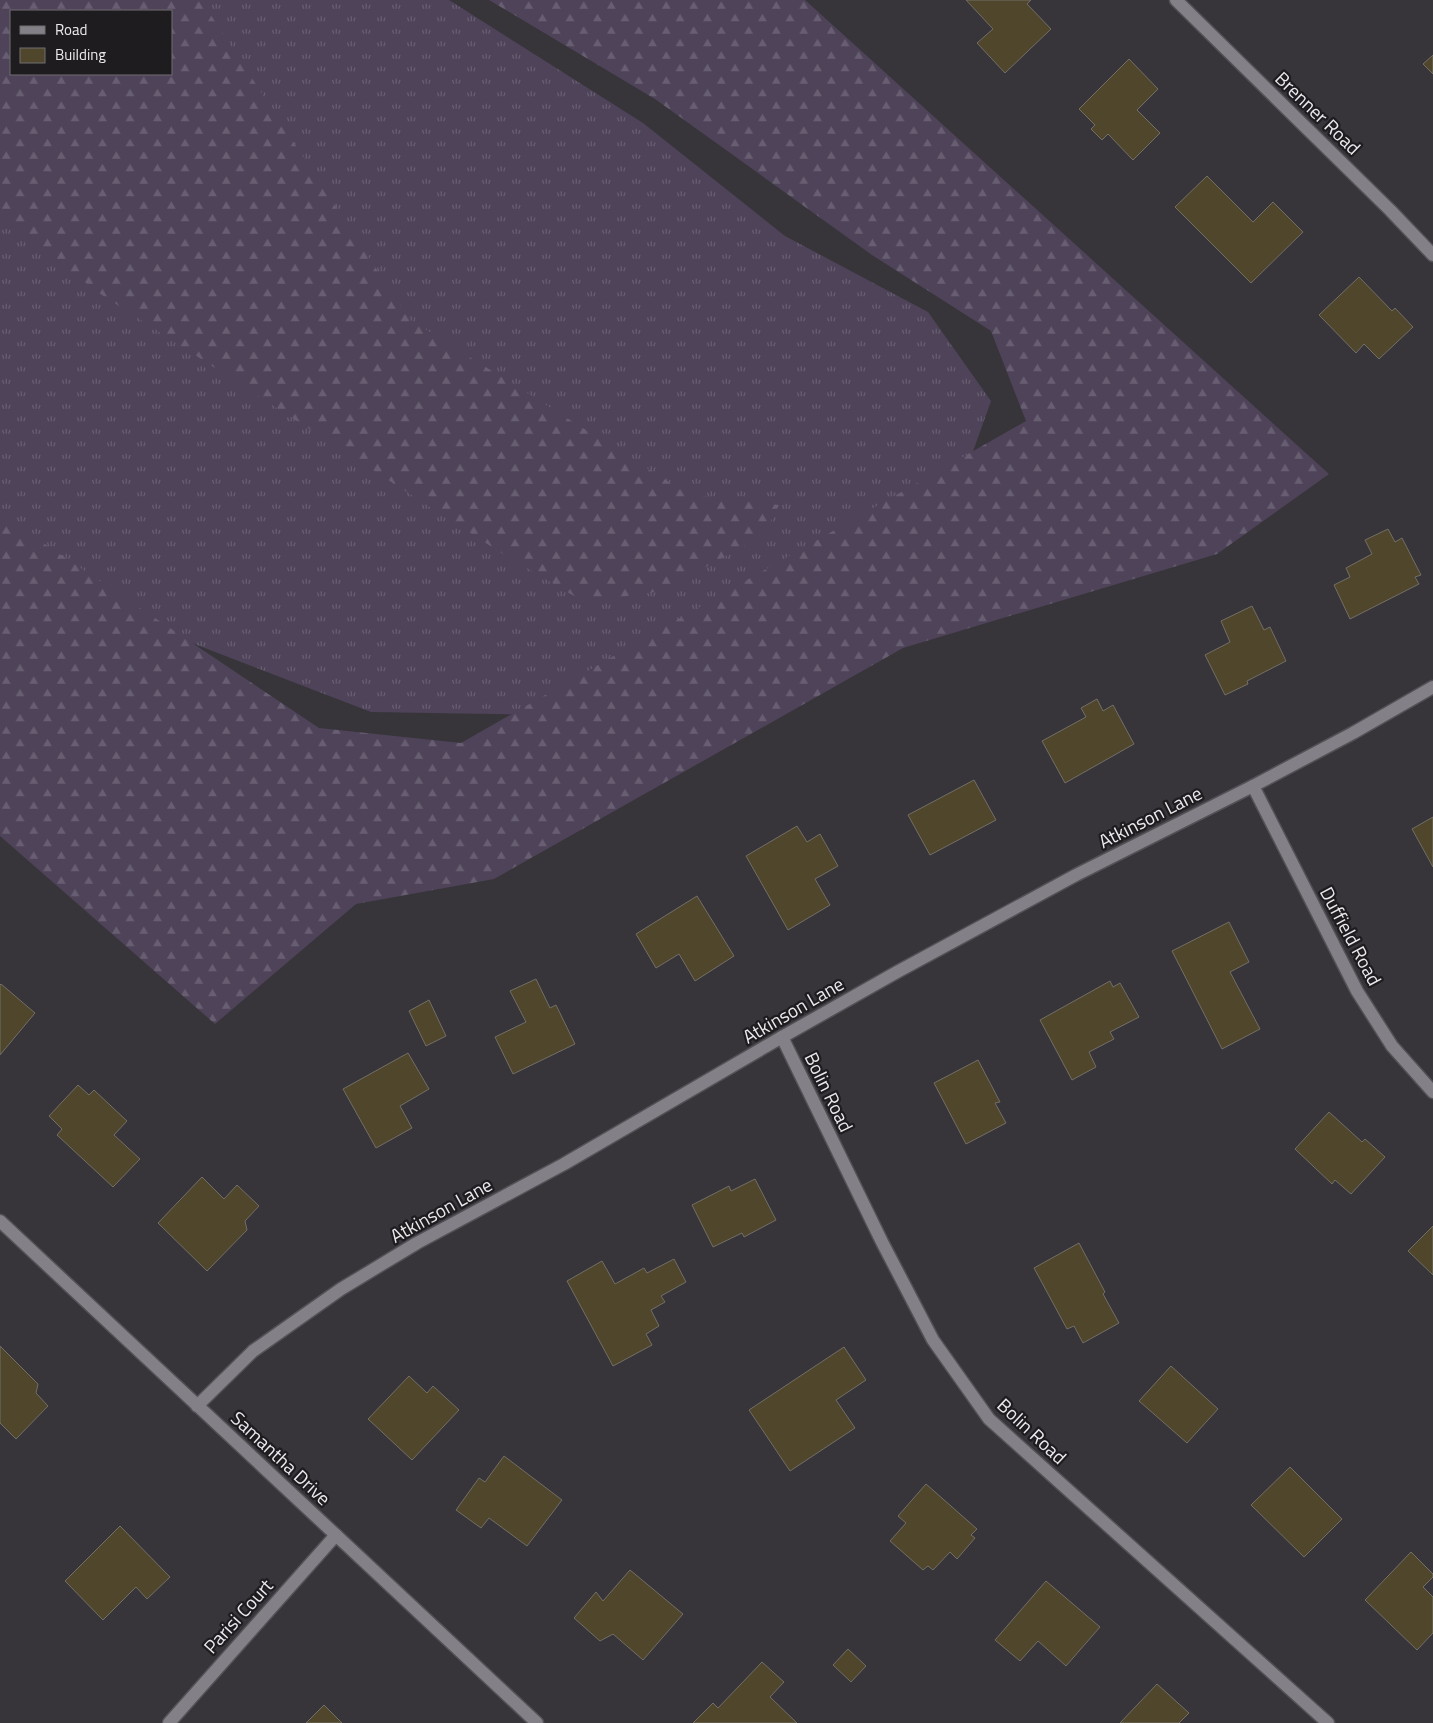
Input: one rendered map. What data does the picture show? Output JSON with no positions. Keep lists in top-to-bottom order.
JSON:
{
  "streets": {
    "street": [
      "Brenner Road",
      "Atkinson Lane",
      "Duffield Road",
      "Bolin Road",
      "Samantha Drive",
      "Parisi Court"
    ]
  },
  "crossings": [
    ["Atkinson Lane", "Duffield Road"],
    ["Atkinson Lane", "Bolin Road"],
    ["Atkinson Lane", "Samantha Drive"],
    ["Samantha Drive", "Parisi Court"]
  ],
  "legend": ["Road", "Building"]
}
